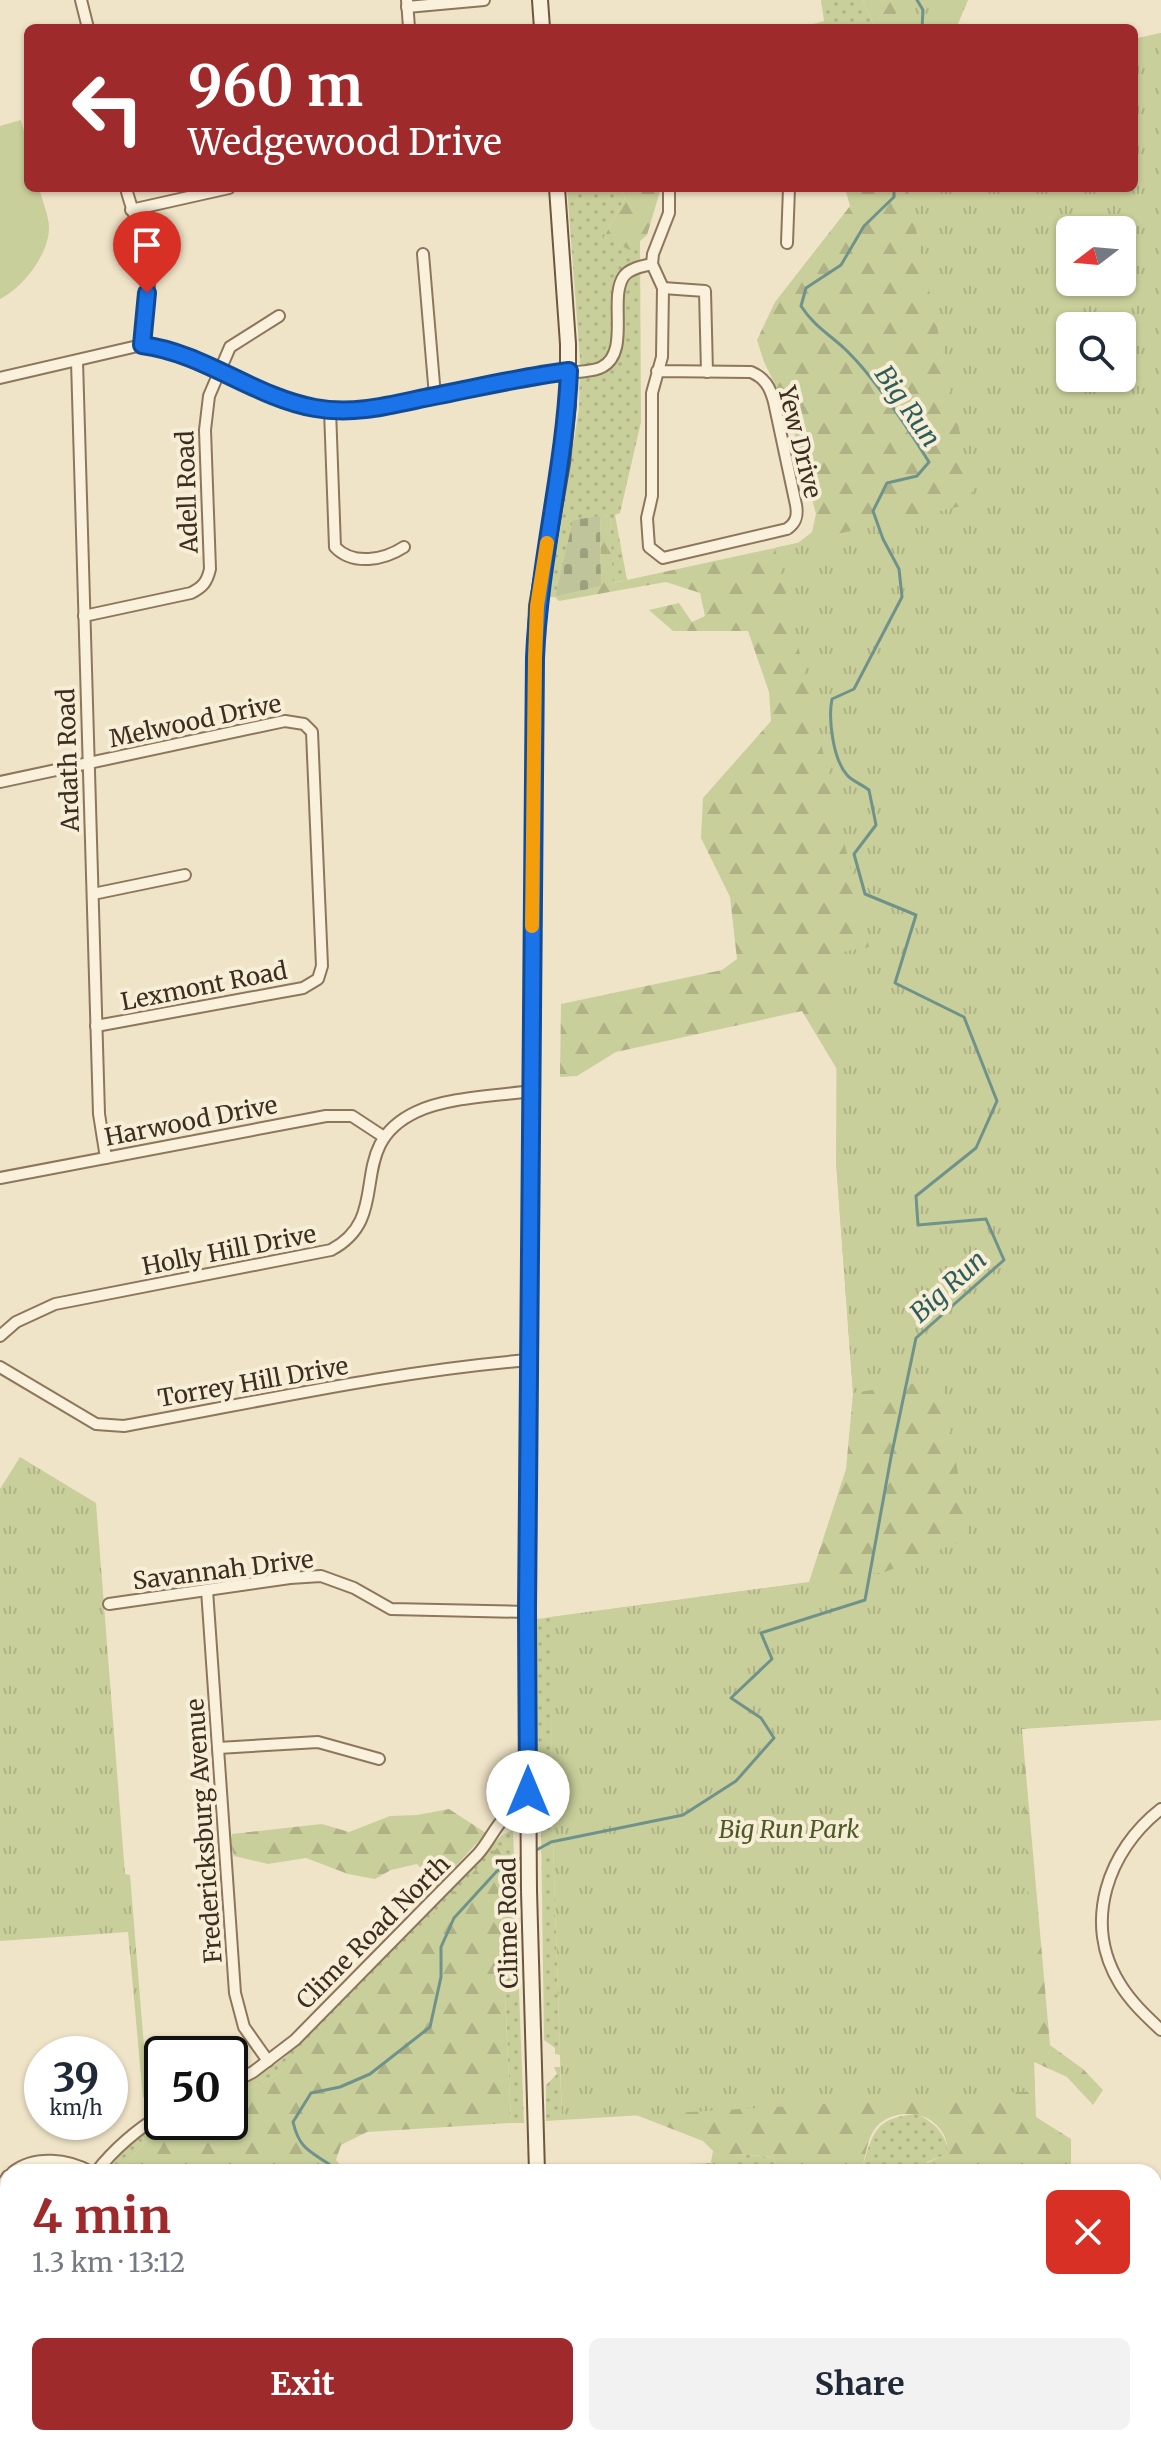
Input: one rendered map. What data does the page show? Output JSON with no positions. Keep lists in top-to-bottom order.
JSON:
{
  "streets": {
    "main road": ["Clime Road"],
    "street": [
      "Yew Drive",
      "Adell Road",
      "Melwood Drive",
      "Ardath Road",
      "Lexmont Road",
      "Harwood Drive",
      "Holly Hill Drive",
      "Torrey Hill Drive",
      "Savannah Drive",
      "Fredericksburg Avenue",
      "Clime Road North"
    ]
  },
  "crossings": [
    ["Adell Road", "Ardath Road"],
    ["Melwood Drive", "Ardath Road"],
    ["Melwood Drive", "Lexmont Road"],
    ["Ardath Road", "Lexmont Road"],
    ["Ardath Road", "Harwood Drive"],
    ["Harwood Drive", "Holly Hill Drive"],
    ["Torrey Hill Drive", "Clime Road"],
    ["Savannah Drive", "Fredericksburg Avenue"],
    ["Savannah Drive", "Clime Road"],
    ["Fredericksburg Avenue", "Clime Road North"],
    ["Clime Road", "Clime Road North"]
  ],
  "water": ["Big Run"],
  "parks": ["Big Run Park"],
  "north": "left",
  "page": {
    "turn": ["960 m", "Wedgewood Drive"],
    "speed": "39 km/h",
    "limit": "50",
    "heading": ["4 min", "1.3 km · 13:12"],
    "buttons": ["Exit", "Share"]
  }
}
